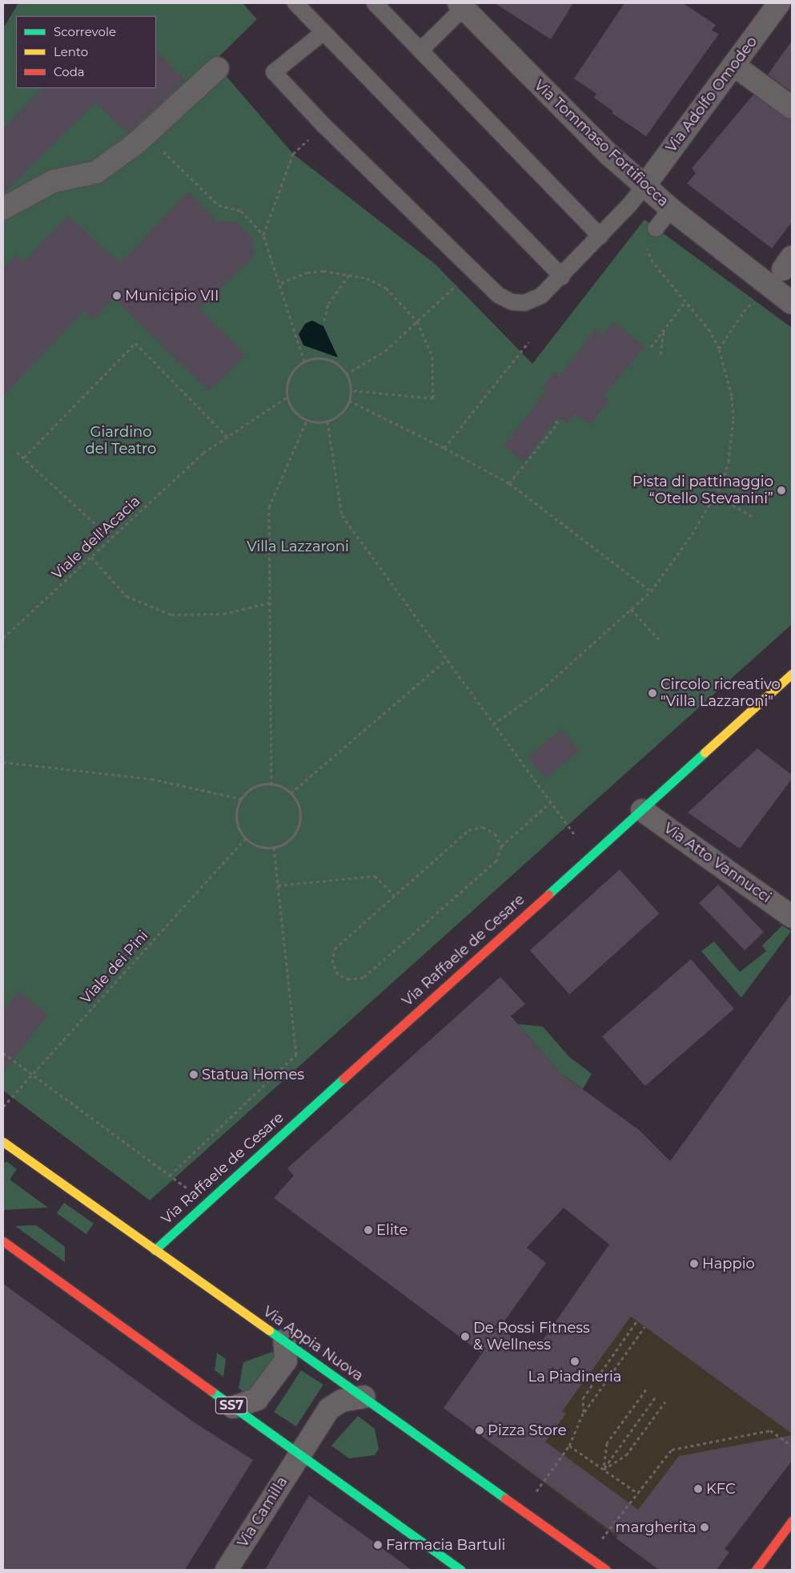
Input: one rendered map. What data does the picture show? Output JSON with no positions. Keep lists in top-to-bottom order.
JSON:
{
  "streets": {
    "main road": ["Via Raffaele de Cesare", "Via Appia Nuova", "SS7"],
    "street": [
      "Via Adolfo Omodeo",
      "Via Tommaso Fortifiocca",
      "Via Atto Vannucci",
      "Via Camilla"
    ],
    "path": ["Viale dell'Acacia", "Viale dei Pini"]
  },
  "crossings": [
    ["Via Adolfo Omodeo", "Via Tommaso Fortifiocca"],
    ["Via Atto Vannucci", "Via Raffaele de Cesare"],
    ["Via Raffaele de Cesare", "Via Appia Nuova"],
    ["Via Appia Nuova", "Via Camilla"],
    ["SS7", "Via Camilla"]
  ],
  "parks": ["Giardino del Teatro", "Villa Lazzaroni"],
  "places": [
    "Municipio VII",
    "Pista di pattinaggio “Otello Stevanini”",
    "Circolo ricreativo \"Villa Lazzaroni\"",
    "Statua Homes",
    "Elite",
    "Happio",
    "De Rossi Fitness & Wellness",
    "La Piadineria",
    "Pizza Store",
    "KFC",
    "margherita",
    "Farmacia Bartuli"
  ],
  "legend": ["Scorrevole", "Lento", "Coda"]
}
